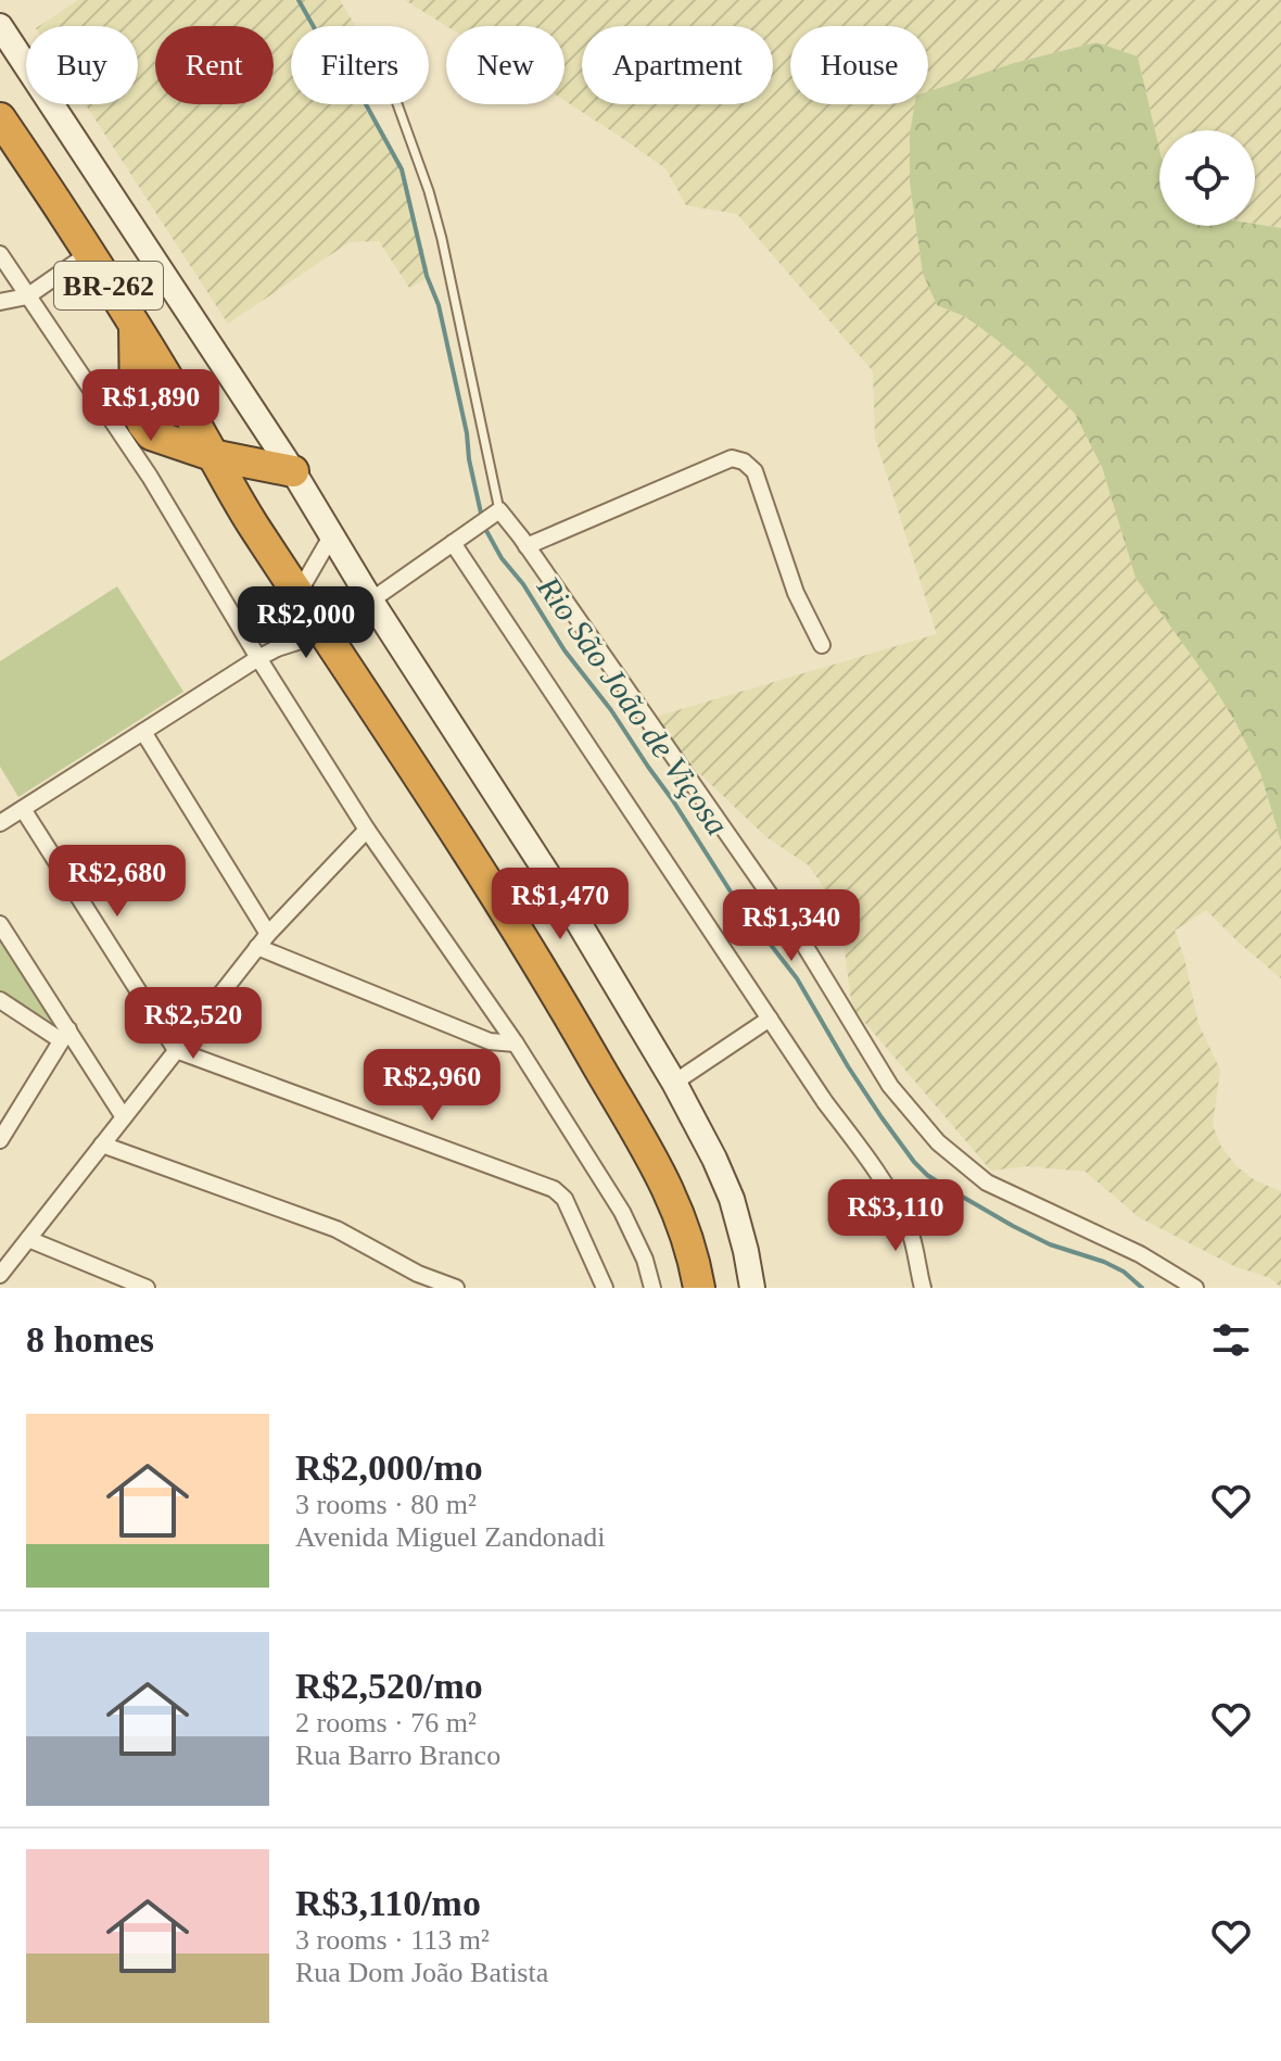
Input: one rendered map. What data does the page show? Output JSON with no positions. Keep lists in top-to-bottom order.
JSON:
{
  "streets": {
    "highway": ["BR-262"]
  },
  "water": ["Rio São João de Viçosa"],
  "page": {
    "chip": [
      "Buy",
      "Rent",
      "Filters",
      "New",
      "Apartment",
      "House"
    ],
    "price": [
      "R$1,890",
      "R$2,000",
      "R$2,680",
      "R$1,470",
      "R$1,340",
      "R$2,520",
      "R$2,960",
      "R$3,110"
    ],
    "heading": "8 homes",
    "list": [
      {
        "name": "R$2,000/mo",
        "note": "3 rooms · 80 m² · Avenida Miguel Zandonadi"
      },
      {
        "name": "R$2,520/mo",
        "note": "2 rooms · 76 m² · Rua Barro Branco"
      },
      {
        "name": "R$3,110/mo",
        "note": "3 rooms · 113 m² · Rua Dom João Batista"
      }
    ]
  }
}
